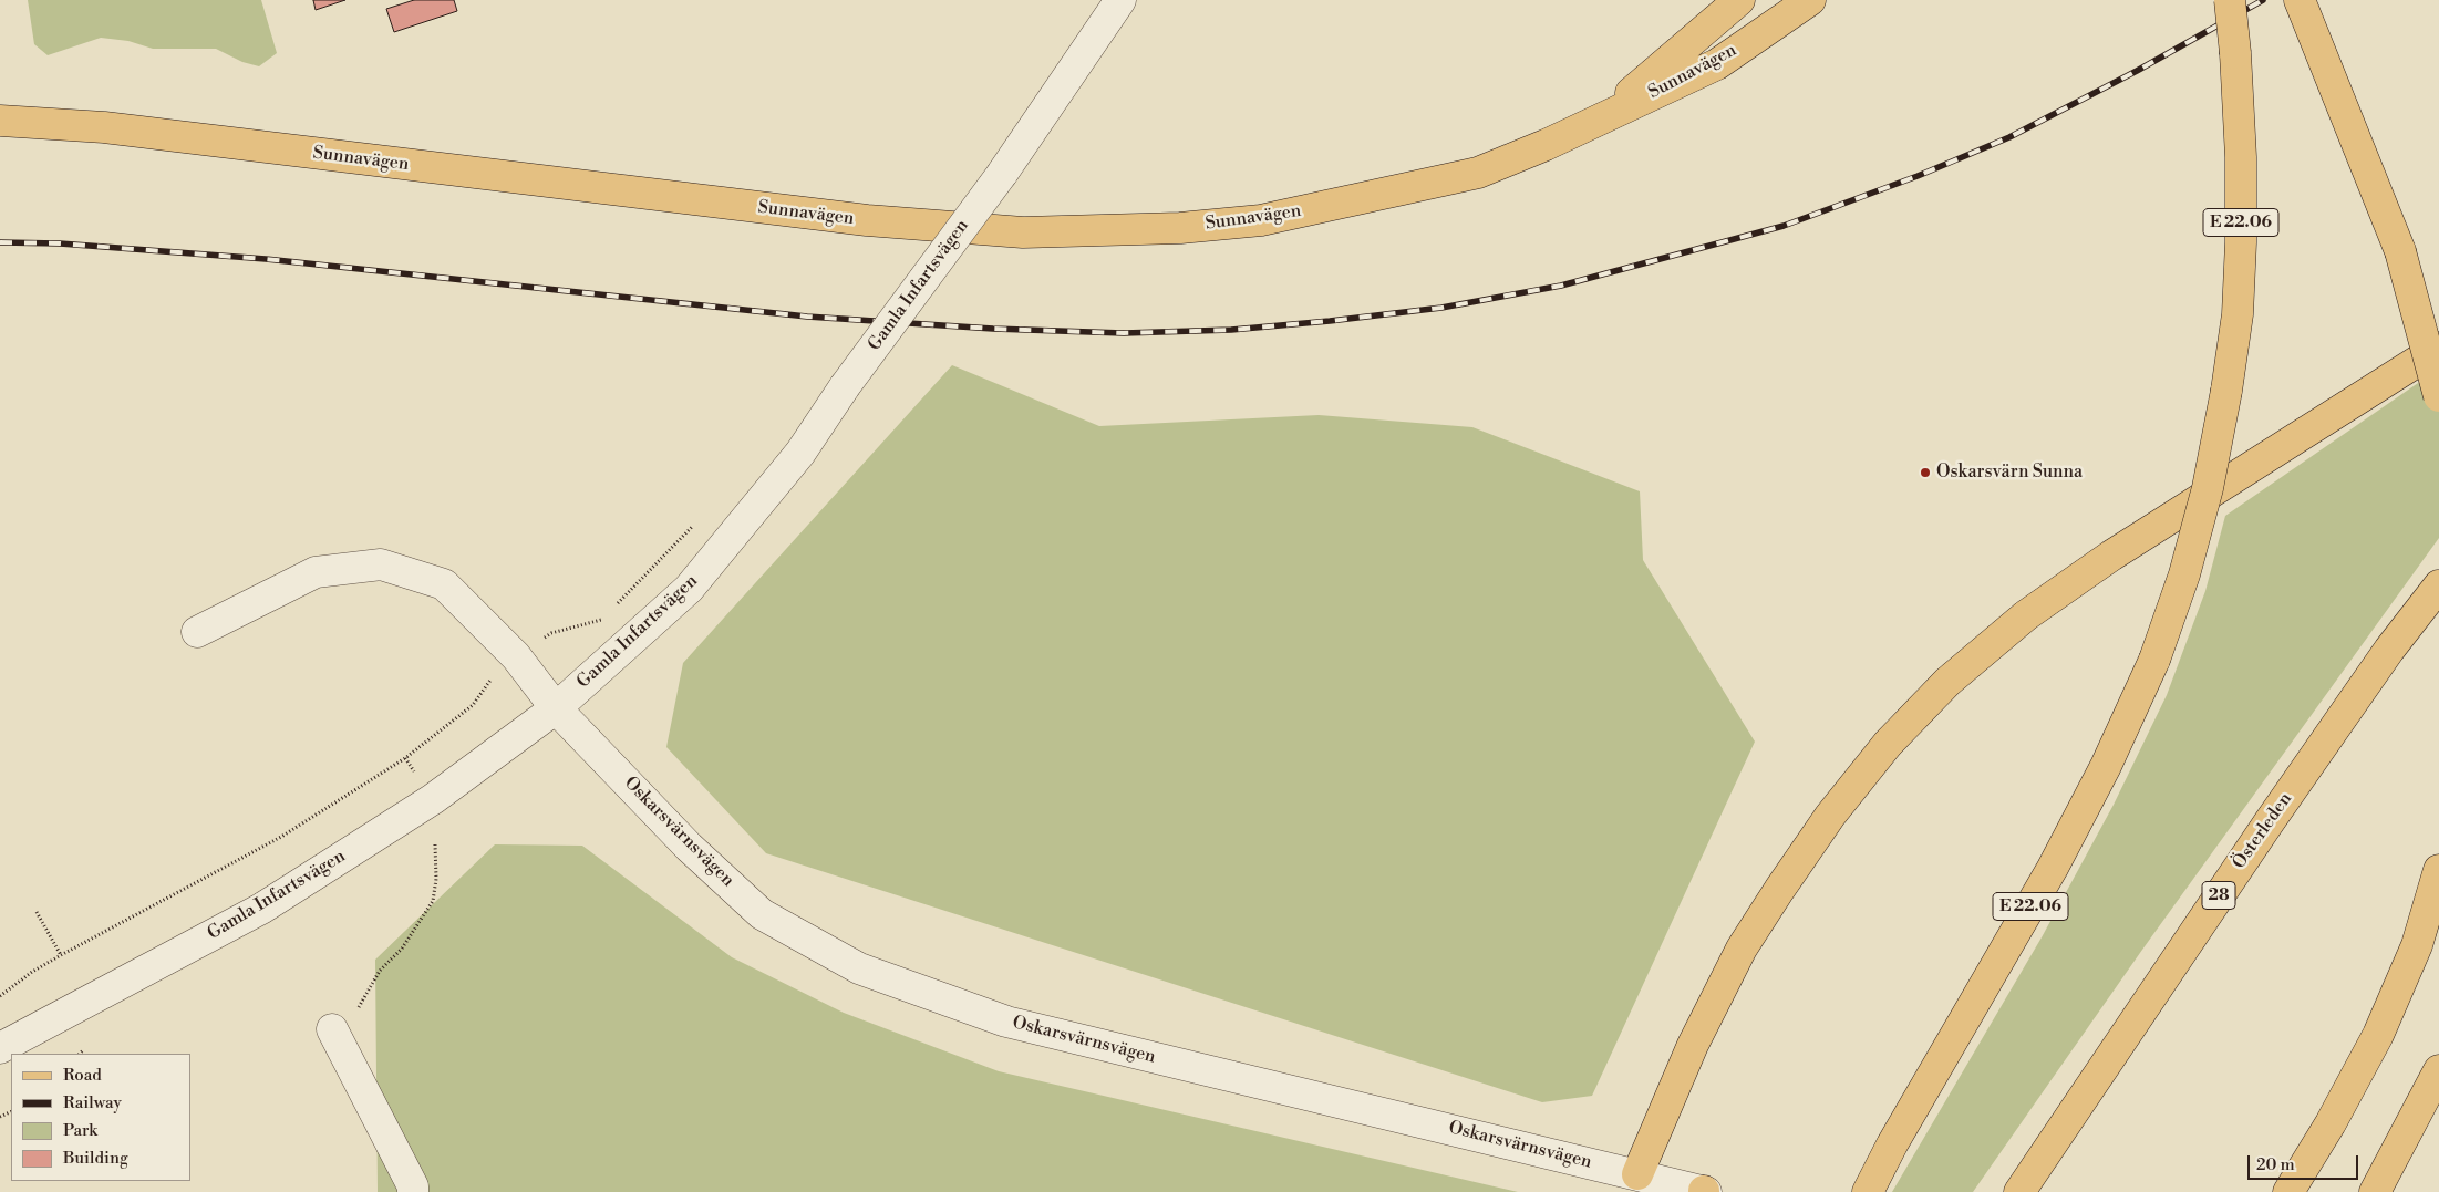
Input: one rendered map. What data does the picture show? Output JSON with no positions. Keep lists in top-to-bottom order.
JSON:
{
  "streets": {
    "main road": [
      "Sunnavägen",
      "E 22.06",
      "Österleden",
      "28"
    ],
    "street": ["Gamla Infartsvägen", "Oskarsvärnsvägen"]
  },
  "crossings": [
    ["Gamla Infartsvägen", "Oskarsvärnsvägen"]
  ],
  "places": ["Oskarsvärn Sunna"],
  "legend": [
    "Road",
    "Railway",
    "Park",
    "Building"
  ],
  "scale_bar": "20 m"
}
